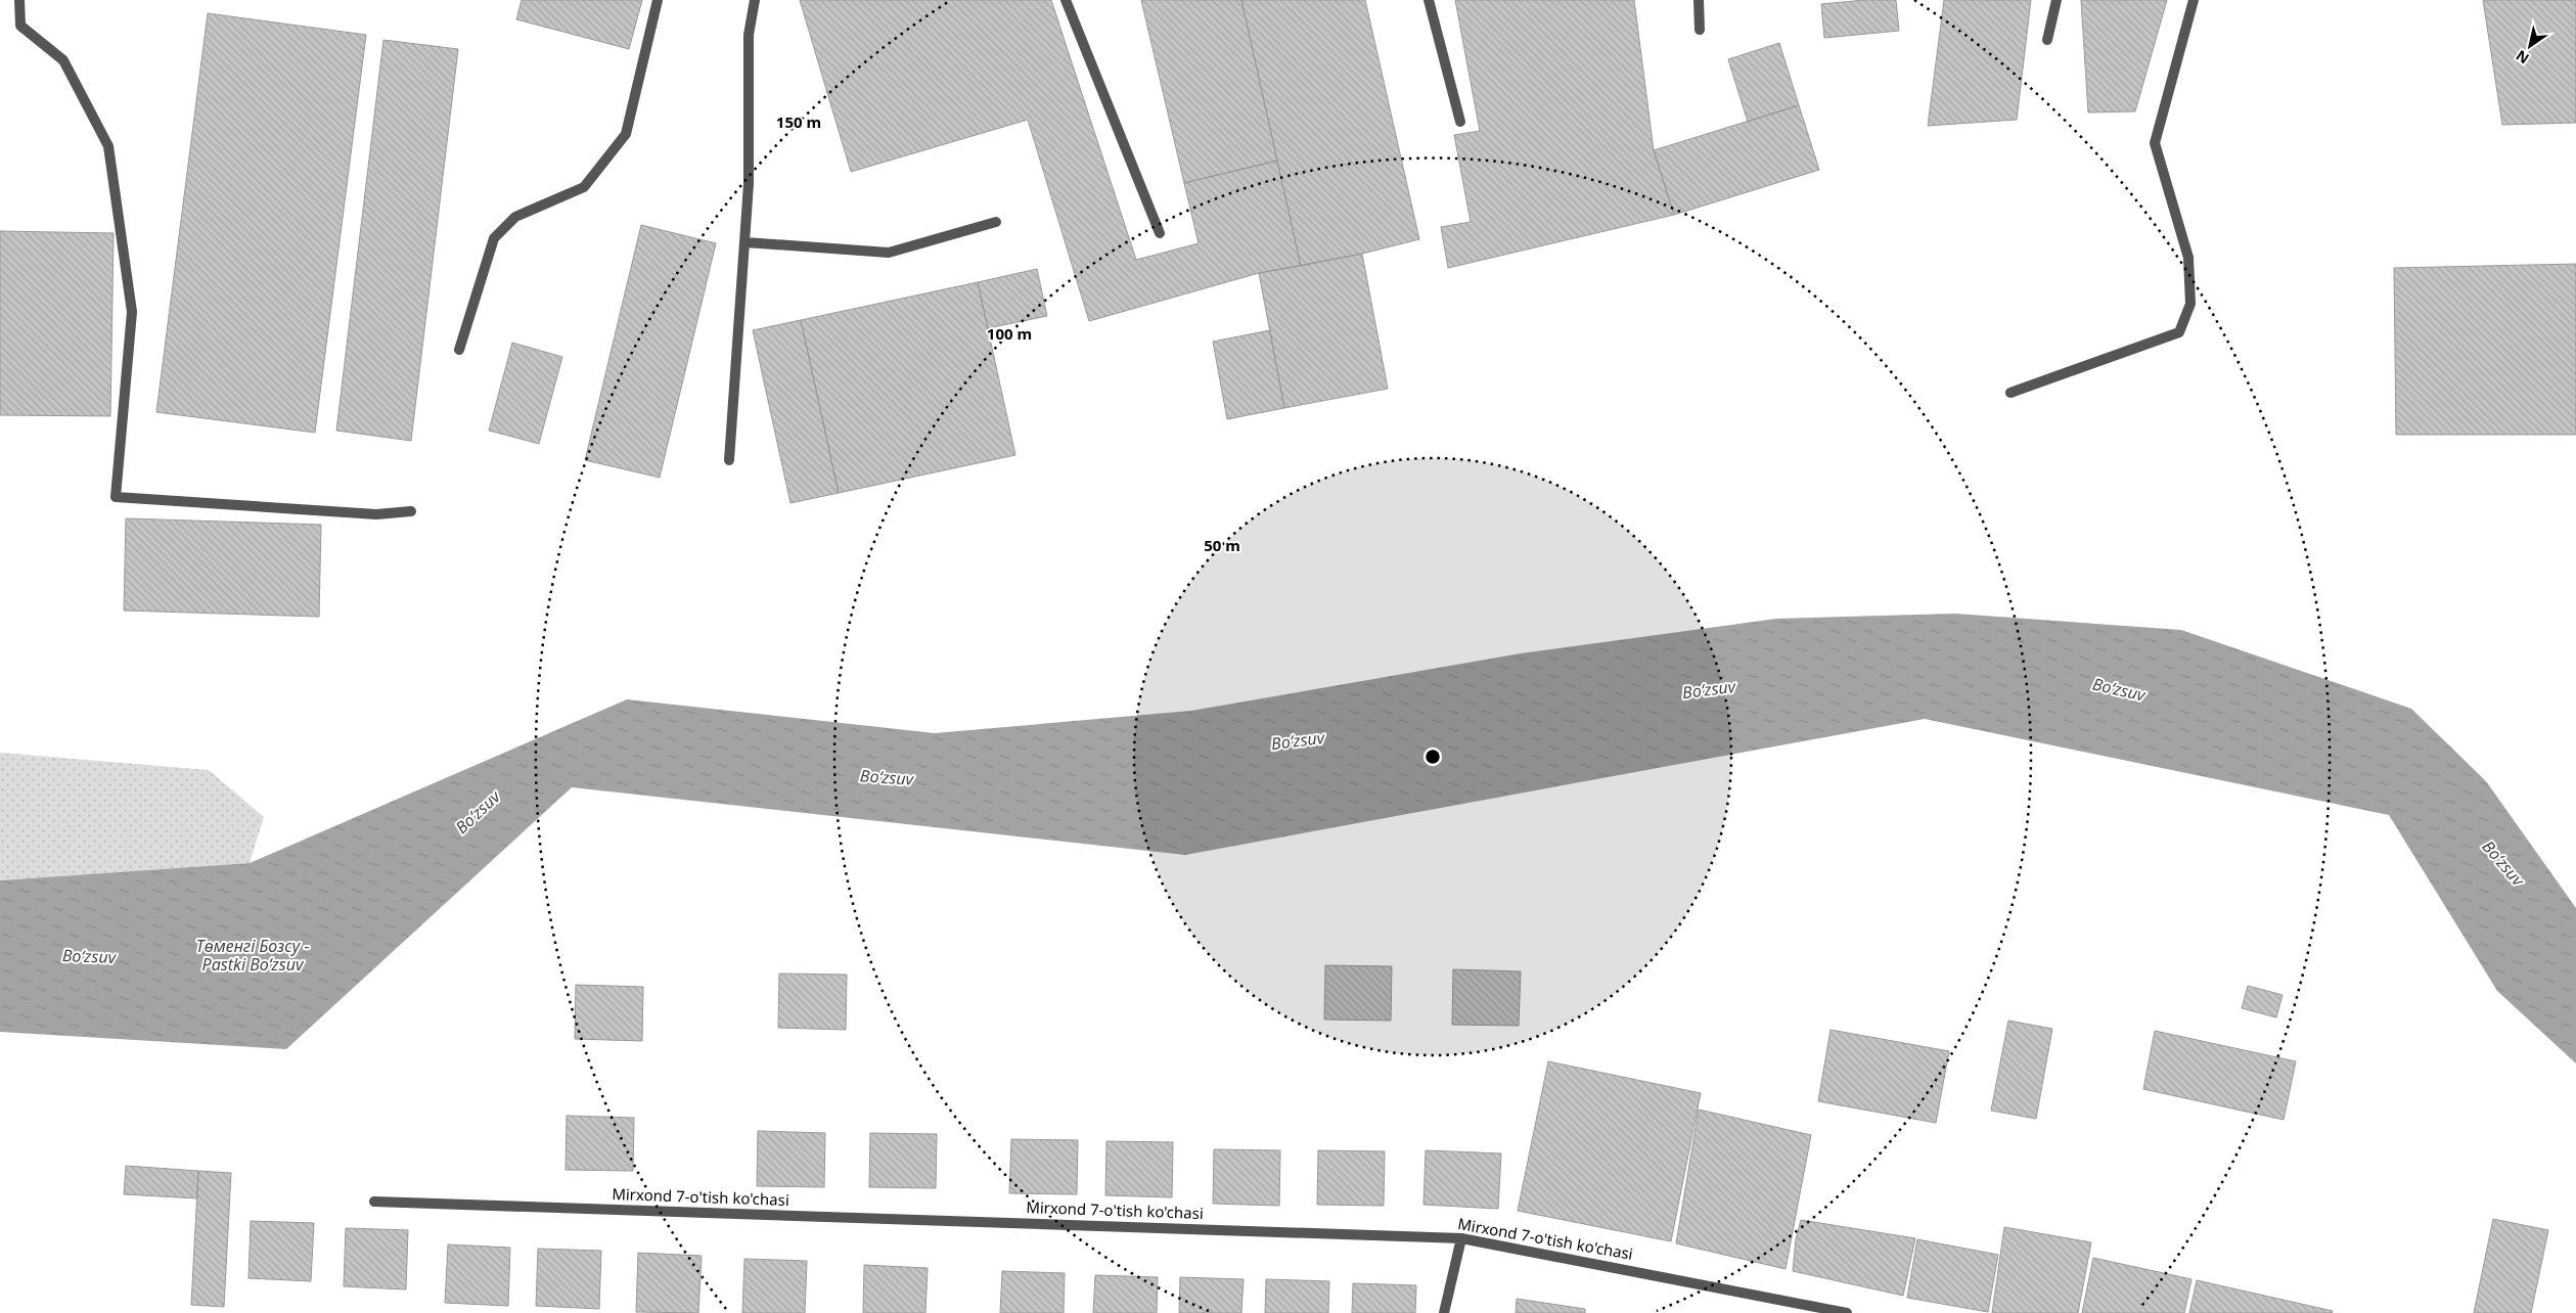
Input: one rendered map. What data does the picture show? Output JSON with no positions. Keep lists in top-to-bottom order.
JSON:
{
  "streets": {
    "street": ["Mirxond 7-o'tish ko'chasi"]
  },
  "water": ["Boʻzsuv", "Төменгі Бозсу - Pastki Boʻzsuv"],
  "north": "bottom left",
  "rings": ["150 m", "100 m", "50 m"]
}
